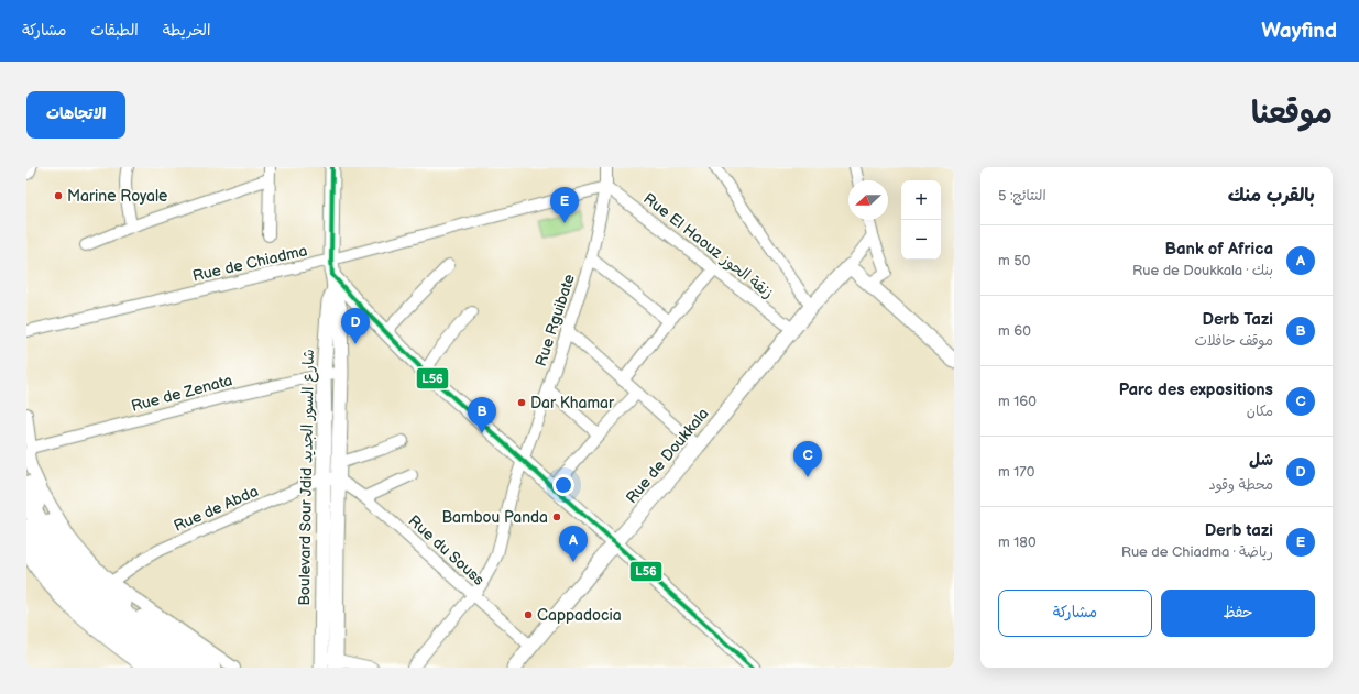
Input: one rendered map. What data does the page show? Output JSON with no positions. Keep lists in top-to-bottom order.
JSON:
{
  "streets": {
    "street": [
      "Rue El Haouz زنقة الحوز",
      "Rue de Chiadma",
      "Rue Rguibate",
      "Rue de Zenata",
      "Rue de Doukkala",
      "Boulevard Sour Jdid شارع السور الجديد",
      "Rue de Abda",
      "Rue du Souss"
    ]
  },
  "crossings": [
    ["Rue El Haouz زنقة الحوز", "Rue de Chiadma"],
    ["Rue El Haouz زنقة الحوز", "Rue Rguibate"],
    ["Rue El Haouz زنقة الحوز", "Rue de Doukkala"],
    ["Rue de Chiadma", "Rue Rguibate"],
    ["Rue de Chiadma", "Boulevard Sour Jdid شارع السور الجديد"],
    ["Rue Rguibate", "Rue du Souss"],
    ["Rue de Zenata", "Boulevard Sour Jdid شارع السور الجديد"],
    ["Rue de Doukkala", "Rue du Souss"],
    ["Boulevard Sour Jdid شارع السور الجديد", "Rue de Abda"],
    ["Boulevard Sour Jdid شارع السور الجديد", "Rue du Souss"]
  ],
  "places": [
    "Marine Royale",
    "Dar Khamar",
    "Bambou Panda",
    "Cappadocia"
  ],
  "lines": ["transit line L56"],
  "north": "left",
  "page": {
    "header": "Wayfind",
    "nav": ["الخريطة", "الطبقات", "مشاركة"],
    "title": "موقعنا",
    "buttons": [
      "الاتجاهات",
      ["حفظ", "مشاركة"]
    ],
    "heading": ["بالقرب منك", "النتائج: 5"],
    "map_buttons": ["+", "−"],
    "pins": [
      "E",
      "D",
      "B",
      "C",
      "A"
    ],
    "list": [
      {
        "mark": "A",
        "name": "Bank of Africa",
        "note": "بنك · Rue de Doukkala",
        "value": "50 m"
      },
      {
        "mark": "B",
        "name": "Derb Tazi",
        "note": "موقف حافلات",
        "value": "60 m"
      },
      {
        "mark": "C",
        "name": "Parc des expositions",
        "note": "مكان",
        "value": "160 m"
      },
      {
        "mark": "D",
        "name": "شل",
        "note": "محطة وقود",
        "value": "170 m"
      },
      {
        "mark": "E",
        "name": "Derb tazi",
        "note": "رياضة · Rue de Chiadma",
        "value": "180 m"
      }
    ]
  }
}
